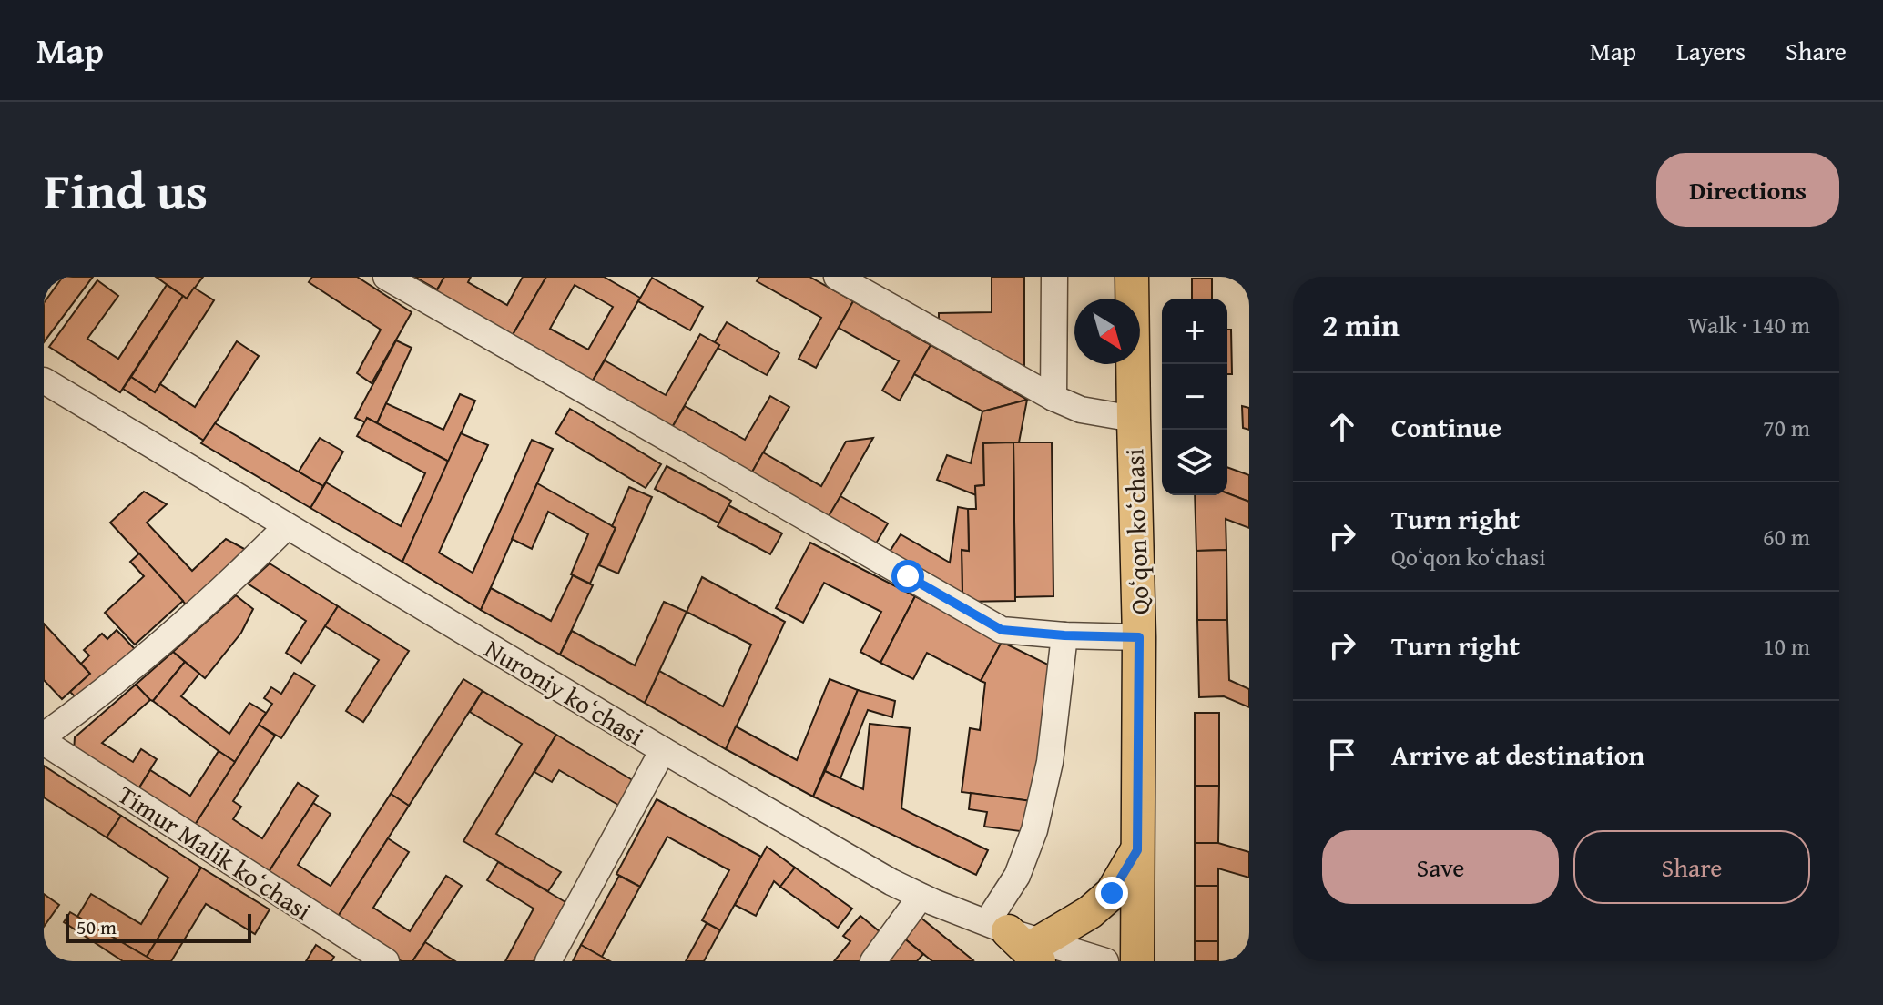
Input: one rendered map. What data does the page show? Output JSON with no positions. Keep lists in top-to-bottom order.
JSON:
{
  "streets": {
    "main road": ["Qoʻqon koʻchasi"],
    "street": ["Nuroniy koʻchasi", "Timur Malik koʻchasi"]
  },
  "scale_bar": "50 m",
  "north": "bottom right",
  "page": {
    "header": "Map",
    "nav": ["Map", "Layers", "Share"],
    "title": "Find us",
    "buttons": [
      "Directions",
      ["Save", "Share"]
    ],
    "heading": ["2 min", "Walk · 140 m"],
    "map_buttons": ["+", "−"],
    "list": [
      ["Continue", "70 m"],
      ["Turn right", "Qoʻqon koʻchasi", "60 m"],
      ["Turn right", "10 m"],
      "Arrive at destination"
    ],
    "scale": "50 m"
  }
}
